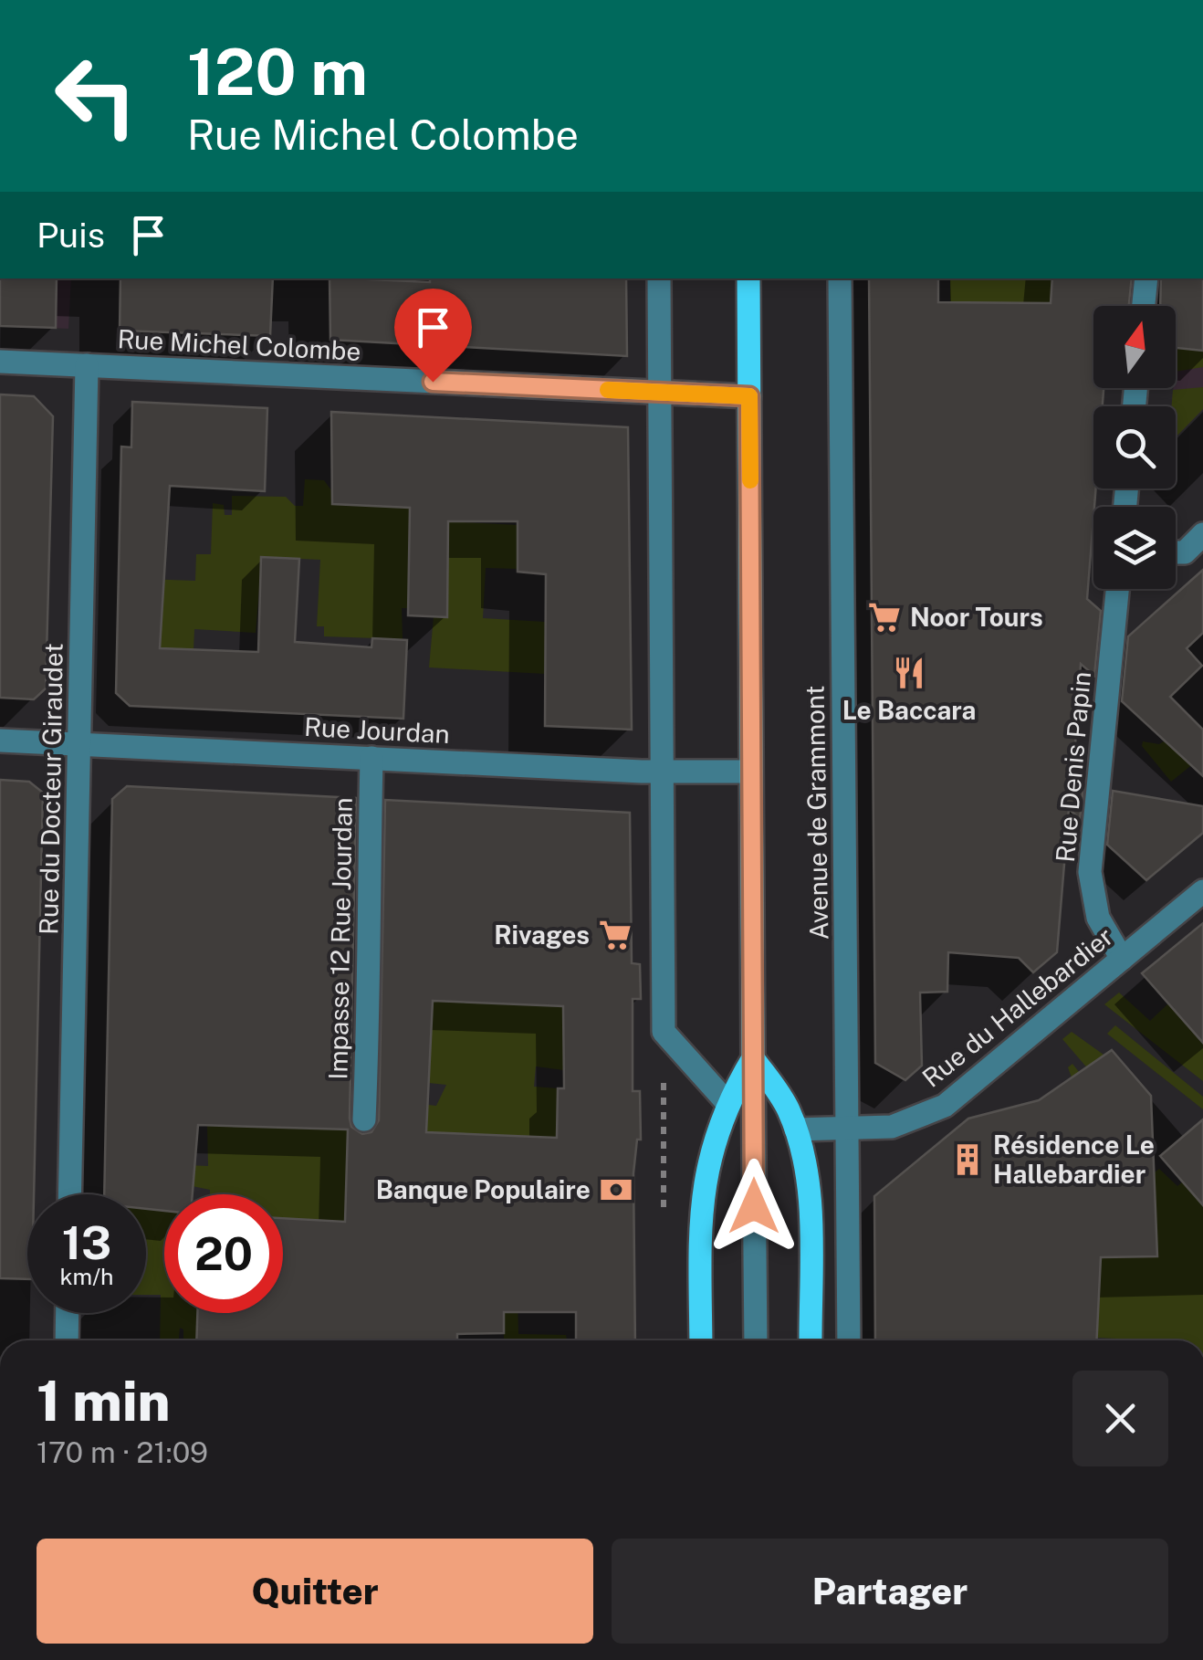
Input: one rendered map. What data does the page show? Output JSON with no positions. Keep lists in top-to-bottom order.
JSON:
{
  "streets": {
    "street": [
      "Rue Michel Colombe",
      "Rue Jourdan",
      "Rue Denis Papin",
      "Rue du Docteur Giraudet",
      "Avenue de Grammont",
      "Impasse 12 Rue Jourdan",
      "Rue du Hallebardier"
    ]
  },
  "crossings": [
    ["Rue Michel Colombe", "Rue du Docteur Giraudet"],
    ["Rue Jourdan", "Rue du Docteur Giraudet"],
    ["Rue Jourdan", "Impasse 12 Rue Jourdan"],
    ["Rue Denis Papin", "Rue du Hallebardier"],
    ["Avenue de Grammont", "Rue du Hallebardier"]
  ],
  "places": {
    "supermarket": ["Noor Tours", "Rivages"],
    "restaurant": ["Le Baccara"],
    "building": ["Résidence Le Hallebardier"],
    "bank": ["Banque Populaire"]
  },
  "north": "top",
  "page": {
    "turn": ["120 m", "Rue Michel Colombe"],
    "then": "Puis",
    "speed": "13 km/h",
    "limit": "20",
    "heading": ["1 min", "170 m · 21:09"],
    "buttons": ["Quitter", "Partager"]
  }
}
